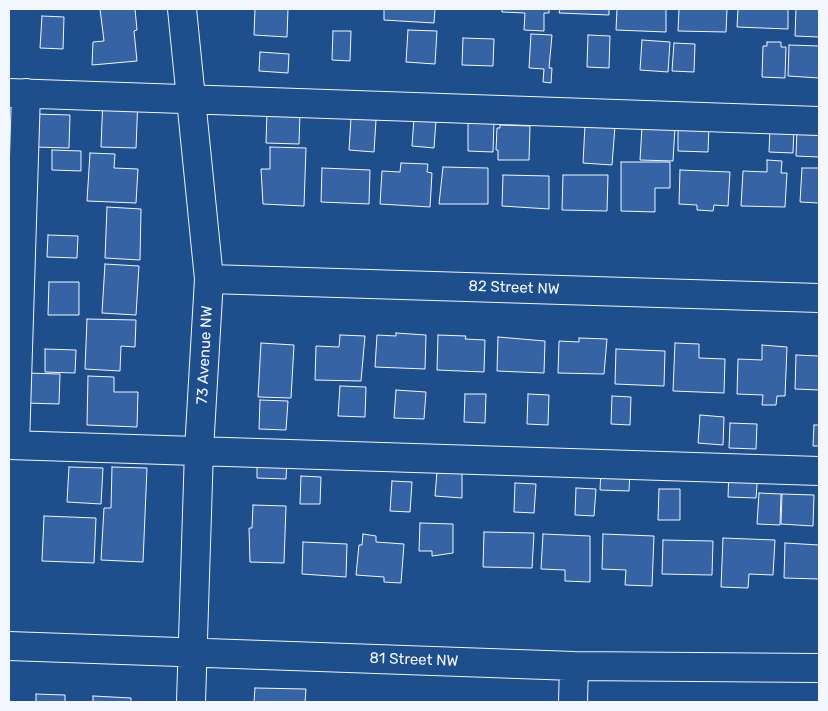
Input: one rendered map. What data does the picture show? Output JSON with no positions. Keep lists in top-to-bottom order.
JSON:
{
  "streets": {
    "street": ["82 Street NW", "73 Avenue NW", "81 Street NW"]
  },
  "crossings": [
    ["82 Street NW", "73 Avenue NW"],
    ["73 Avenue NW", "81 Street NW"]
  ]
}
